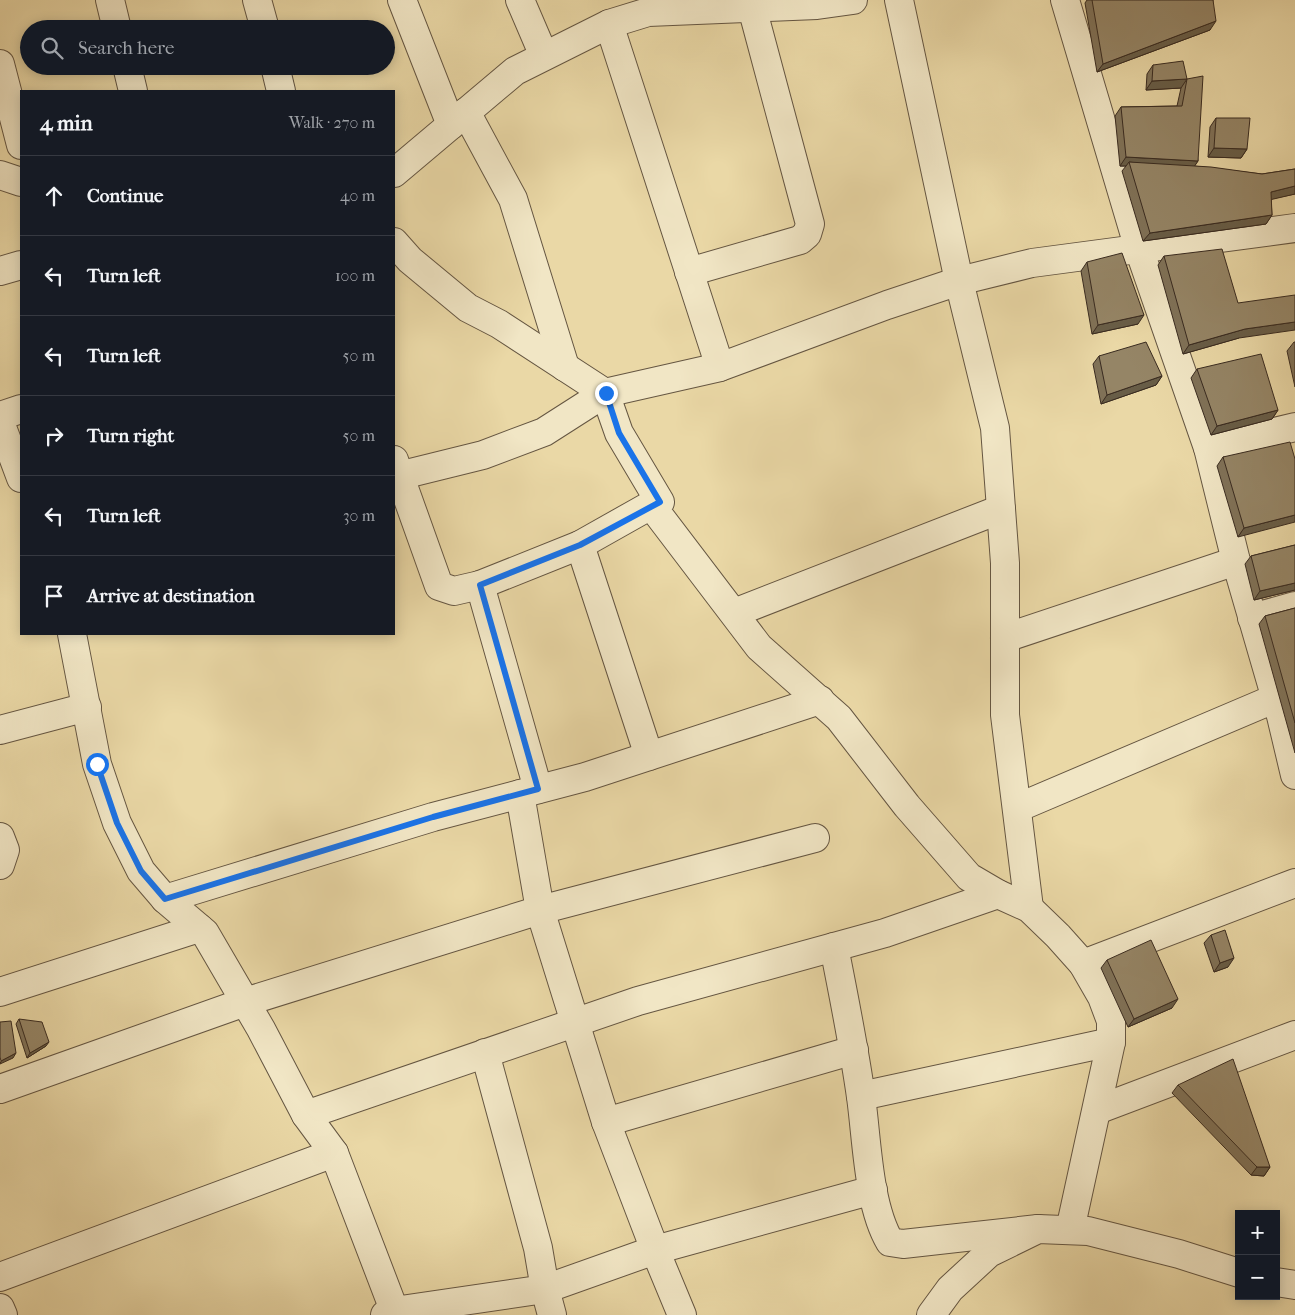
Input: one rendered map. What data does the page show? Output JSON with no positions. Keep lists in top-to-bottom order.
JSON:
{
  "page": {
    "search": "Search here",
    "heading": ["4 min", "Walk · 270 m"],
    "list": [
      ["Continue", "40 m"],
      ["Turn left", "100 m"],
      ["Turn left", "50 m"],
      ["Turn right", "50 m"],
      ["Turn left", "30 m"],
      "Arrive at destination"
    ],
    "map_buttons": ["+", "−"]
  }
}
